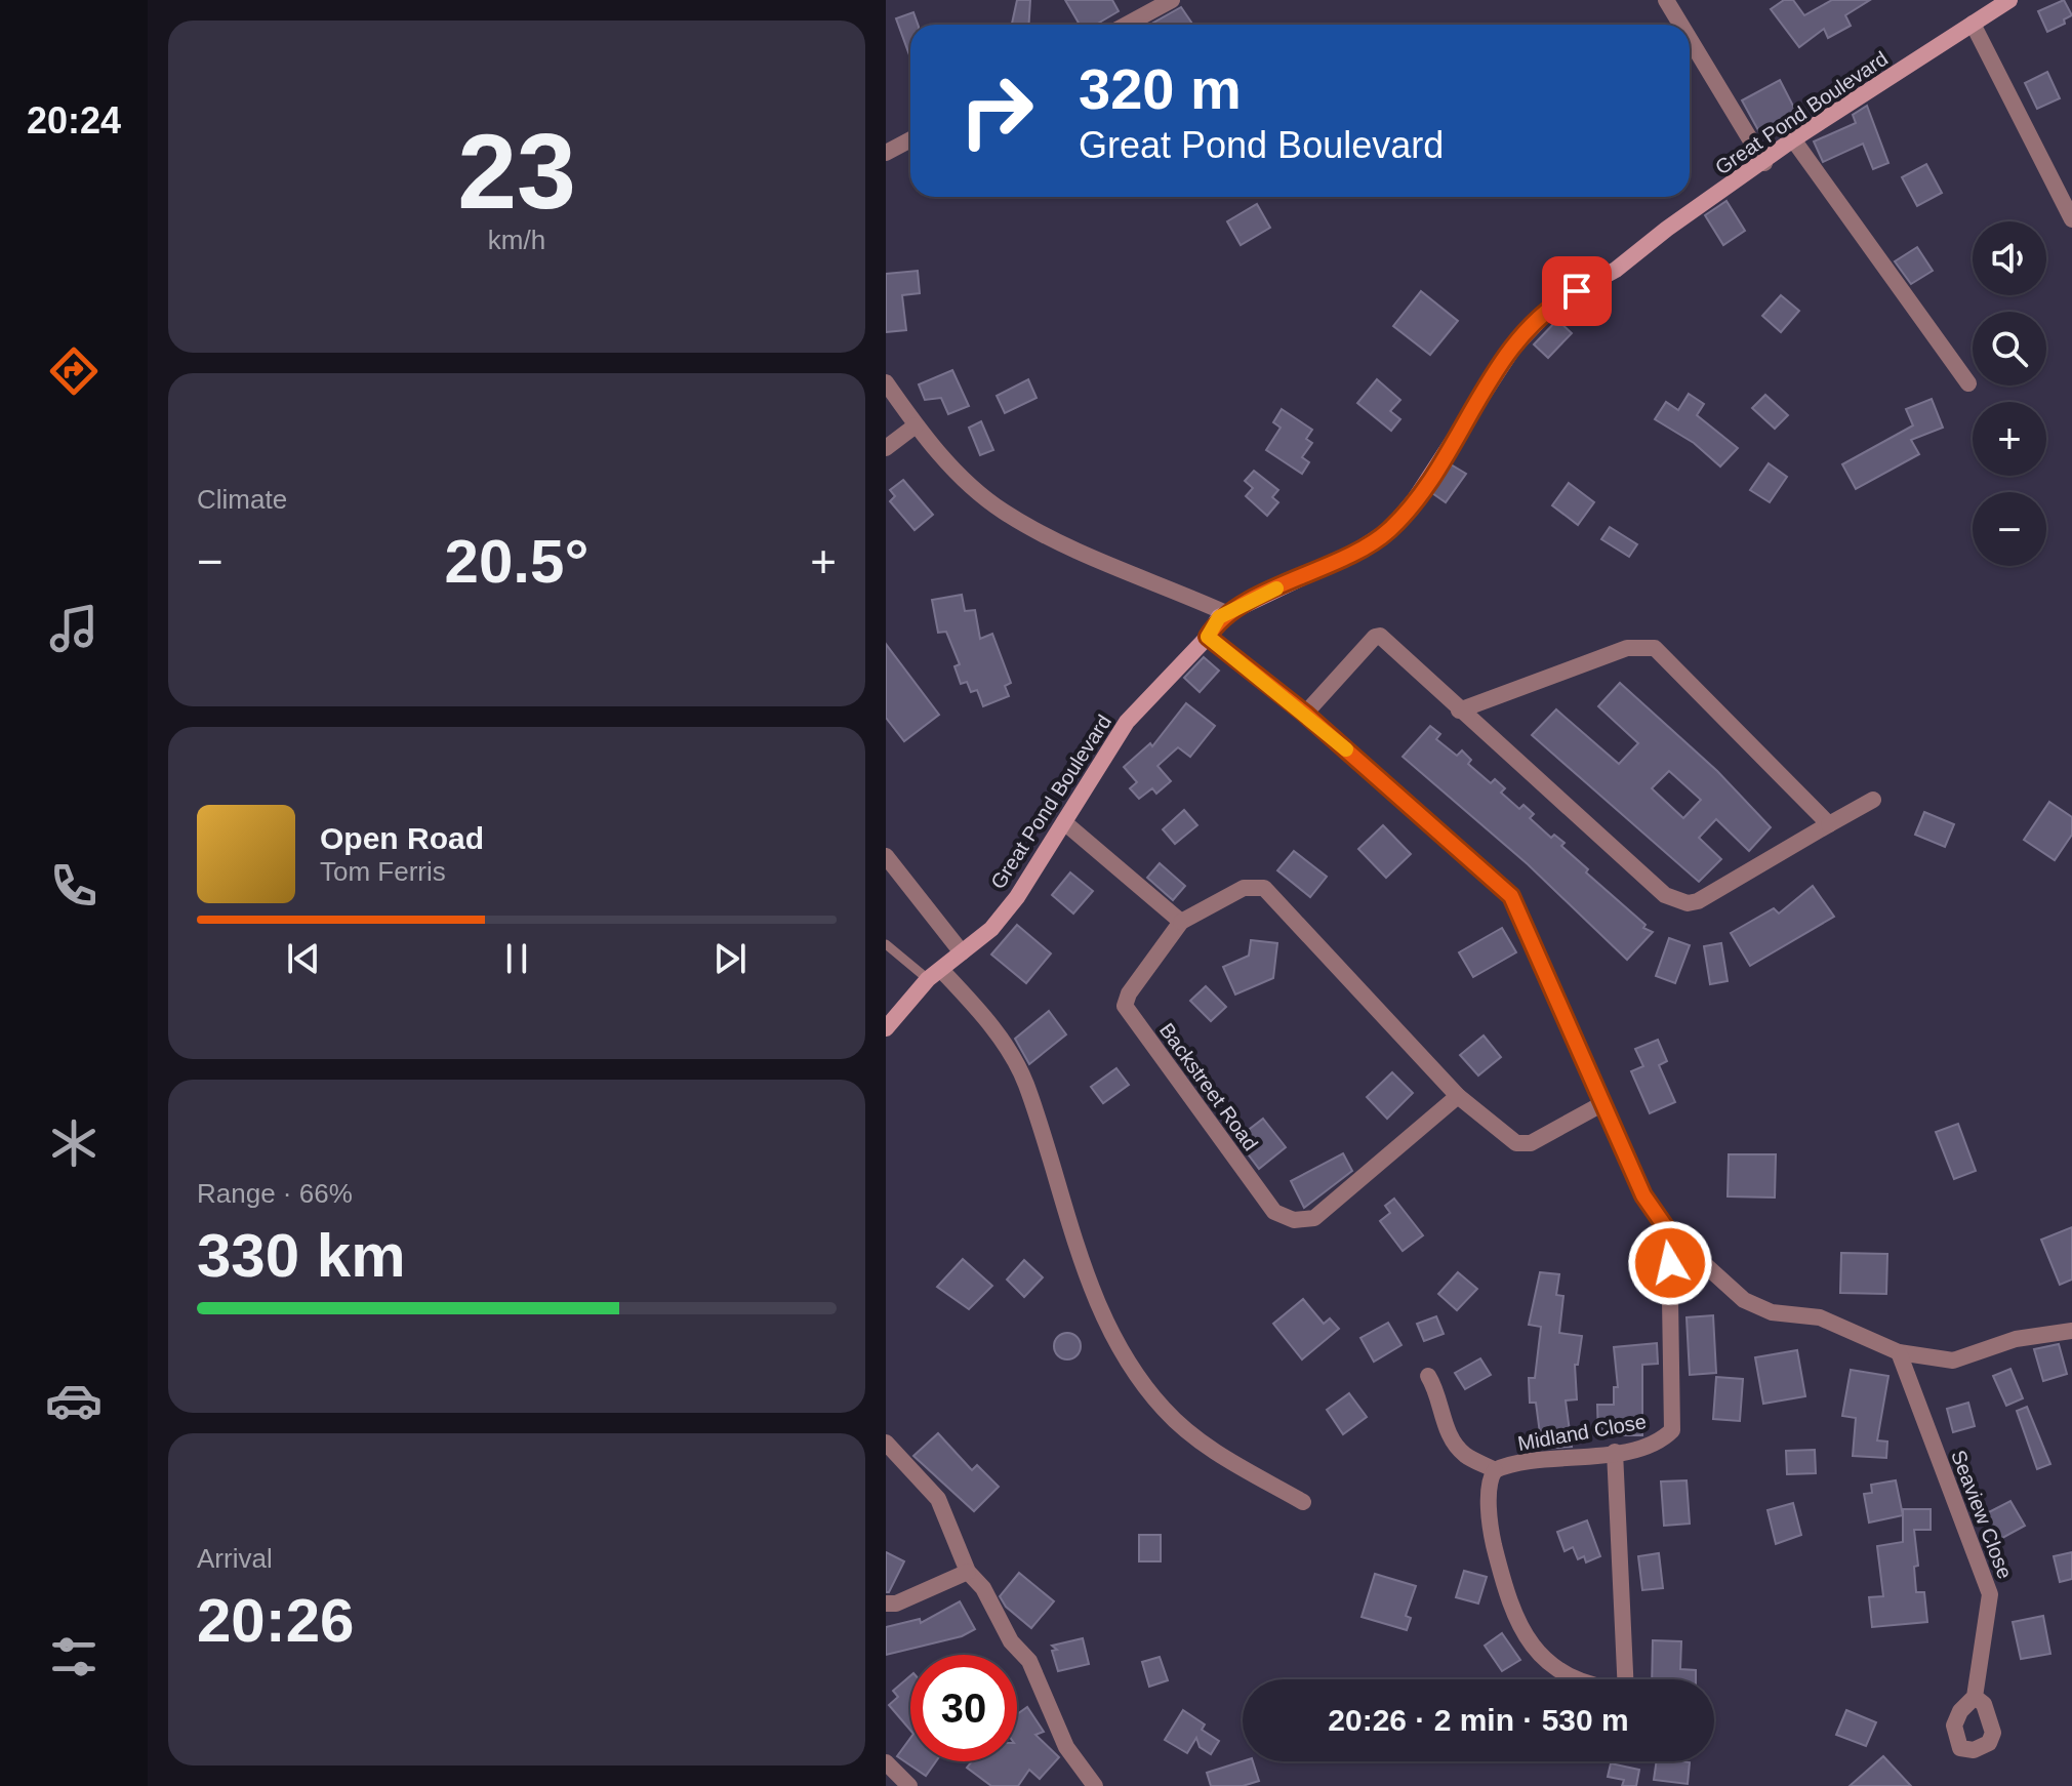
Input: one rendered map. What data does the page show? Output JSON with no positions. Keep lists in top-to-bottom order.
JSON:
{
  "streets": {
    "street": [
      "Great Pond Boulevard",
      "Backstreet Road",
      "Midland Close",
      "Seaview Close"
    ]
  },
  "page": {
    "tabs": "20:24",
    "tile": [
      ["23", "km/h"],
      "Climate",
      ["Range · 66%", "330 km"],
      ["Arrival", "20:26"]
    ],
    "turn": ["320 m", "Great Pond Boulevard"],
    "map_buttons": ["+", "−"],
    "heat": ["−", "20.5°", "+"],
    "song": ["Open Road", "Tom Ferris"],
    "limit": "30",
    "trip": "20:26 · 2 min · 530 m"
  }
}
